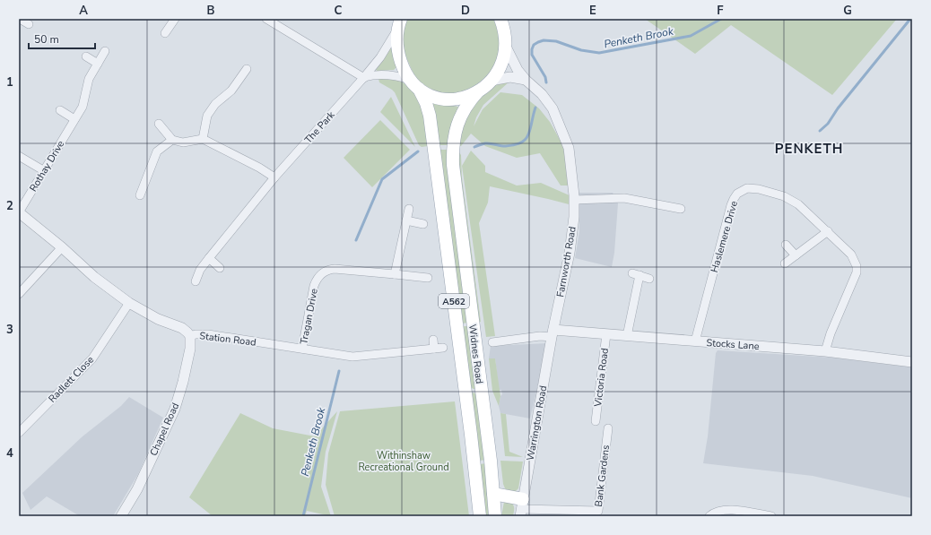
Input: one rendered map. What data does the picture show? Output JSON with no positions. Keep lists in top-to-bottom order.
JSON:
{
  "streets": {
    "main road": ["A562", "Widnes Road"],
    "street": [
      "The Park",
      "Rothay Drive",
      "Haslemere Drive",
      "Farnworth Road",
      "Tragan Drive",
      "Station Road",
      "Stocks Lane",
      "Victoria Road",
      "Radlett Close",
      "Warrington Road",
      "Chapel Road",
      "Bank Gardens"
    ]
  },
  "crossings": [
    ["The Park", "A562"],
    ["Rothay Drive", "Station Road"],
    ["Haslemere Drive", "Stocks Lane"],
    ["Farnworth Road", "A562"],
    ["Farnworth Road", "Stocks Lane"],
    ["Farnworth Road", "Warrington Road"],
    ["A562", "Widnes Road"],
    ["Tragan Drive", "Station Road"],
    ["Station Road", "Radlett Close"],
    ["Station Road", "Chapel Road"],
    ["Stocks Lane", "Victoria Road"],
    ["Stocks Lane", "Warrington Road"],
    ["Warrington Road", "Bank Gardens"]
  ],
  "districts": ["PENKETH"],
  "water": ["Penketh Brook"],
  "parks": ["Withinshaw Recreational Ground"],
  "scale_bar": "50 m",
  "grid": {
    "columns": [
      "A",
      "B",
      "C",
      "D",
      "E",
      "F",
      "G"
    ],
    "rows": [
      "1",
      "2",
      "3",
      "4"
    ]
  }
}
